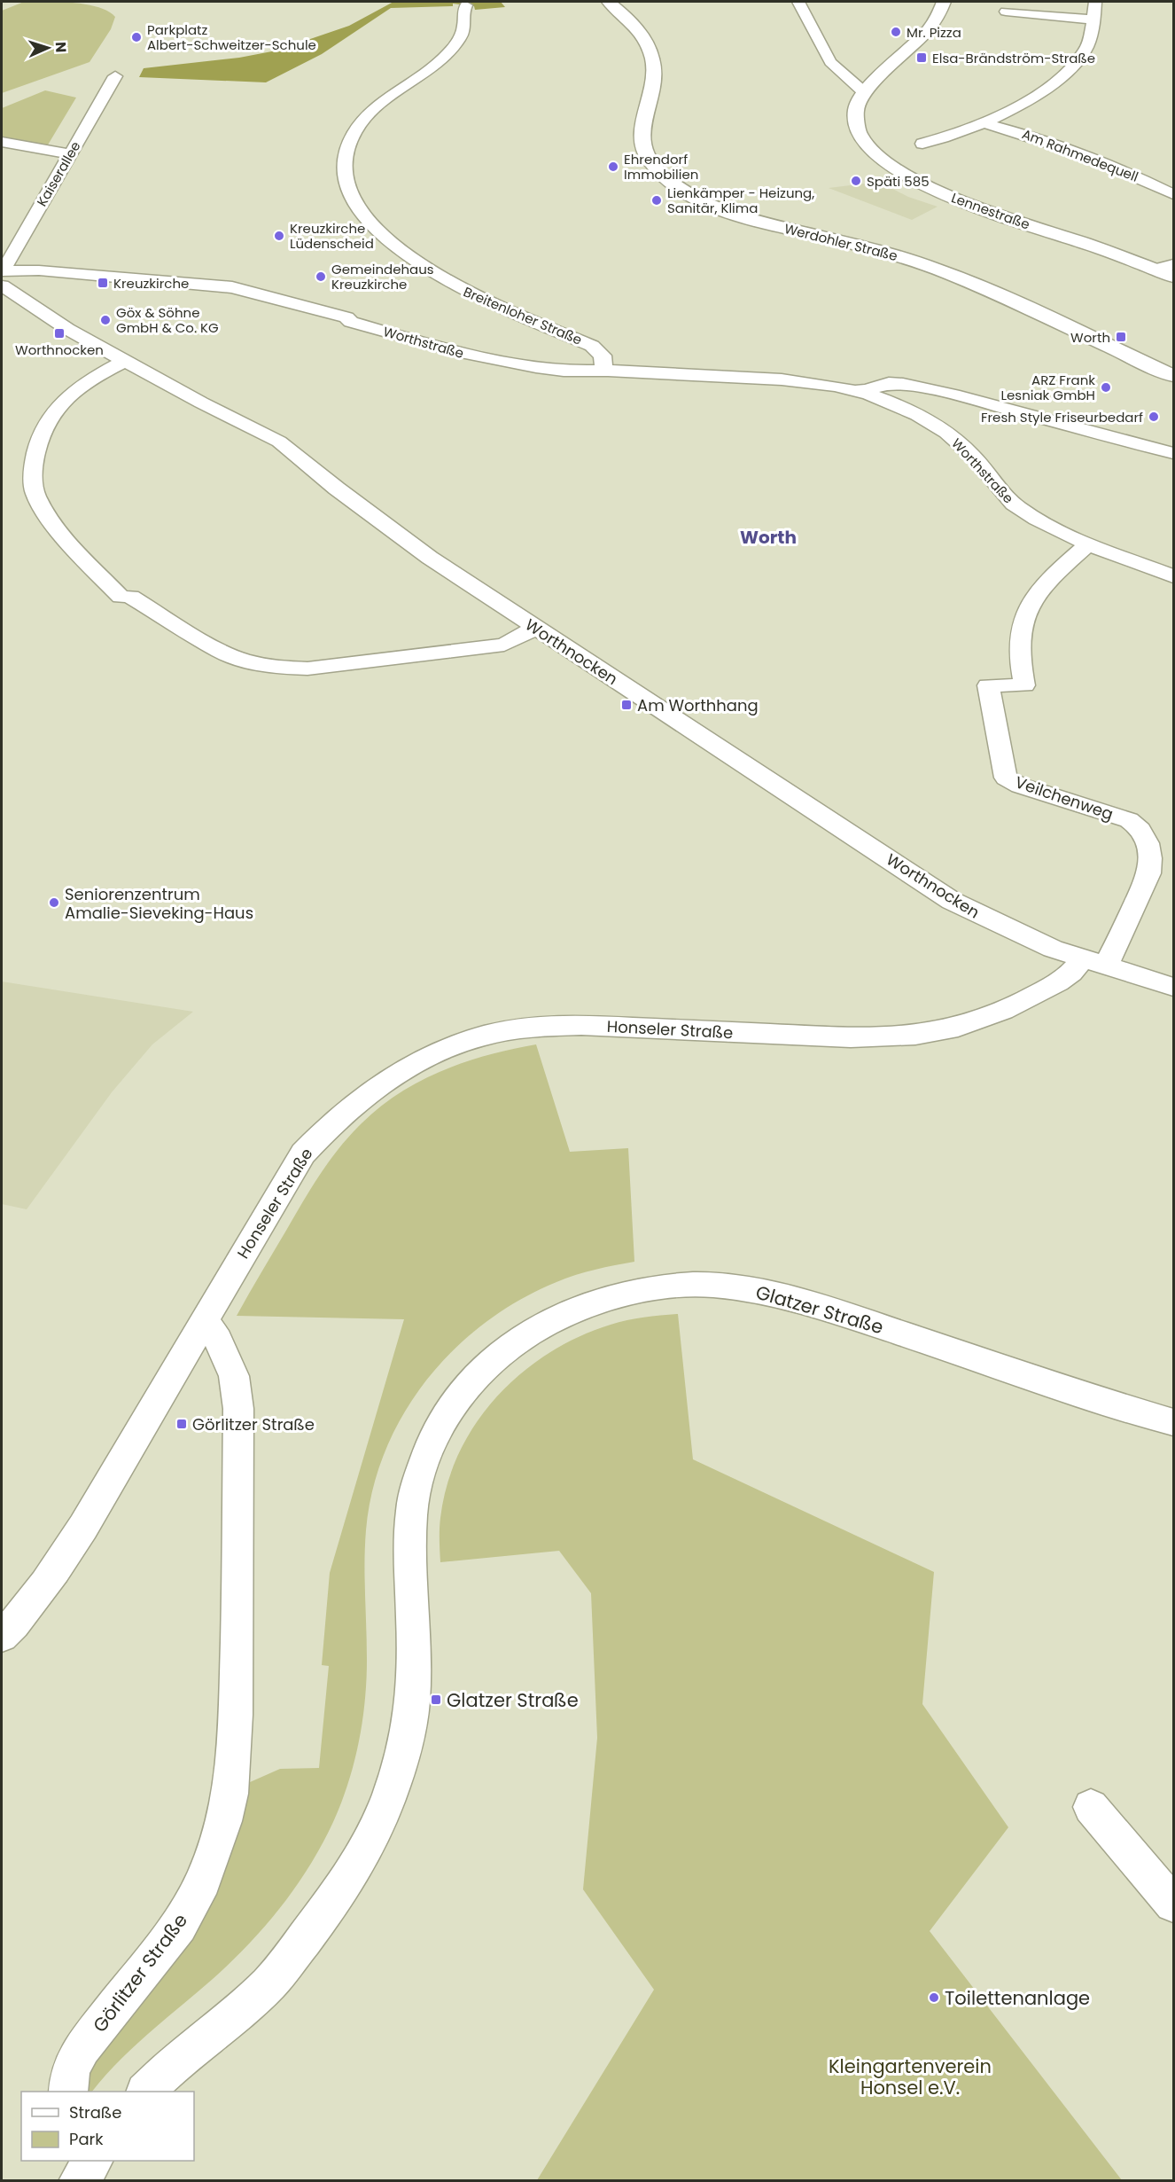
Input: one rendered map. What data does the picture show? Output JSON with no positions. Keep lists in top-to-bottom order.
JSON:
{
  "streets": {
    "street": [
      "Am Rahmedequell",
      "Kaiserallee",
      "Lennestraße",
      "Werdohler Straße",
      "Breitenloher Straße",
      "Worthstraße",
      "Worthnocken",
      "Veilchenweg",
      "Honseler Straße",
      "Glatzer Straße",
      "Görlitzer Straße"
    ]
  },
  "crossings": [
    ["Kaiserallee", "Worthstraße"],
    ["Kaiserallee", "Worthnocken"],
    ["Breitenloher Straße", "Worthstraße"],
    ["Worthstraße", "Worthnocken"],
    ["Worthstraße", "Veilchenweg"],
    ["Worthnocken", "Veilchenweg"],
    ["Worthnocken", "Honseler Straße"],
    ["Veilchenweg", "Honseler Straße"],
    ["Honseler Straße", "Görlitzer Straße"]
  ],
  "districts": ["Worth"],
  "parks": ["Kleingartenverein Honsel e.V."],
  "places": {
    "other": [
      "Mr. Pizza",
      "Parkplatz Albert-Schweitzer-Schule",
      "Ehrendorf Immobilien",
      "Späti 585",
      "Lienkämper - Heizung, Sanitär, Klima",
      "Kreuzkirche Lüdenscheid",
      "Gemeindehaus Kreuzkirche",
      "Göx & Söhne GmbH & Co. KG",
      "ARZ Frank Lesniak GmbH",
      "Fresh Style Friseurbedarf",
      "Seniorenzentrum Amalie-Sieveking-Haus",
      "Toilettenanlage"
    ],
    "transit": [
      "Elsa-Brändström-Straße",
      "Kreuzkirche",
      "Worthnocken",
      "Worth",
      "Am Worthhang",
      "Görlitzer Straße",
      "Glatzer Straße"
    ]
  },
  "legend": ["Straße", "Park"],
  "north": "right"
}
